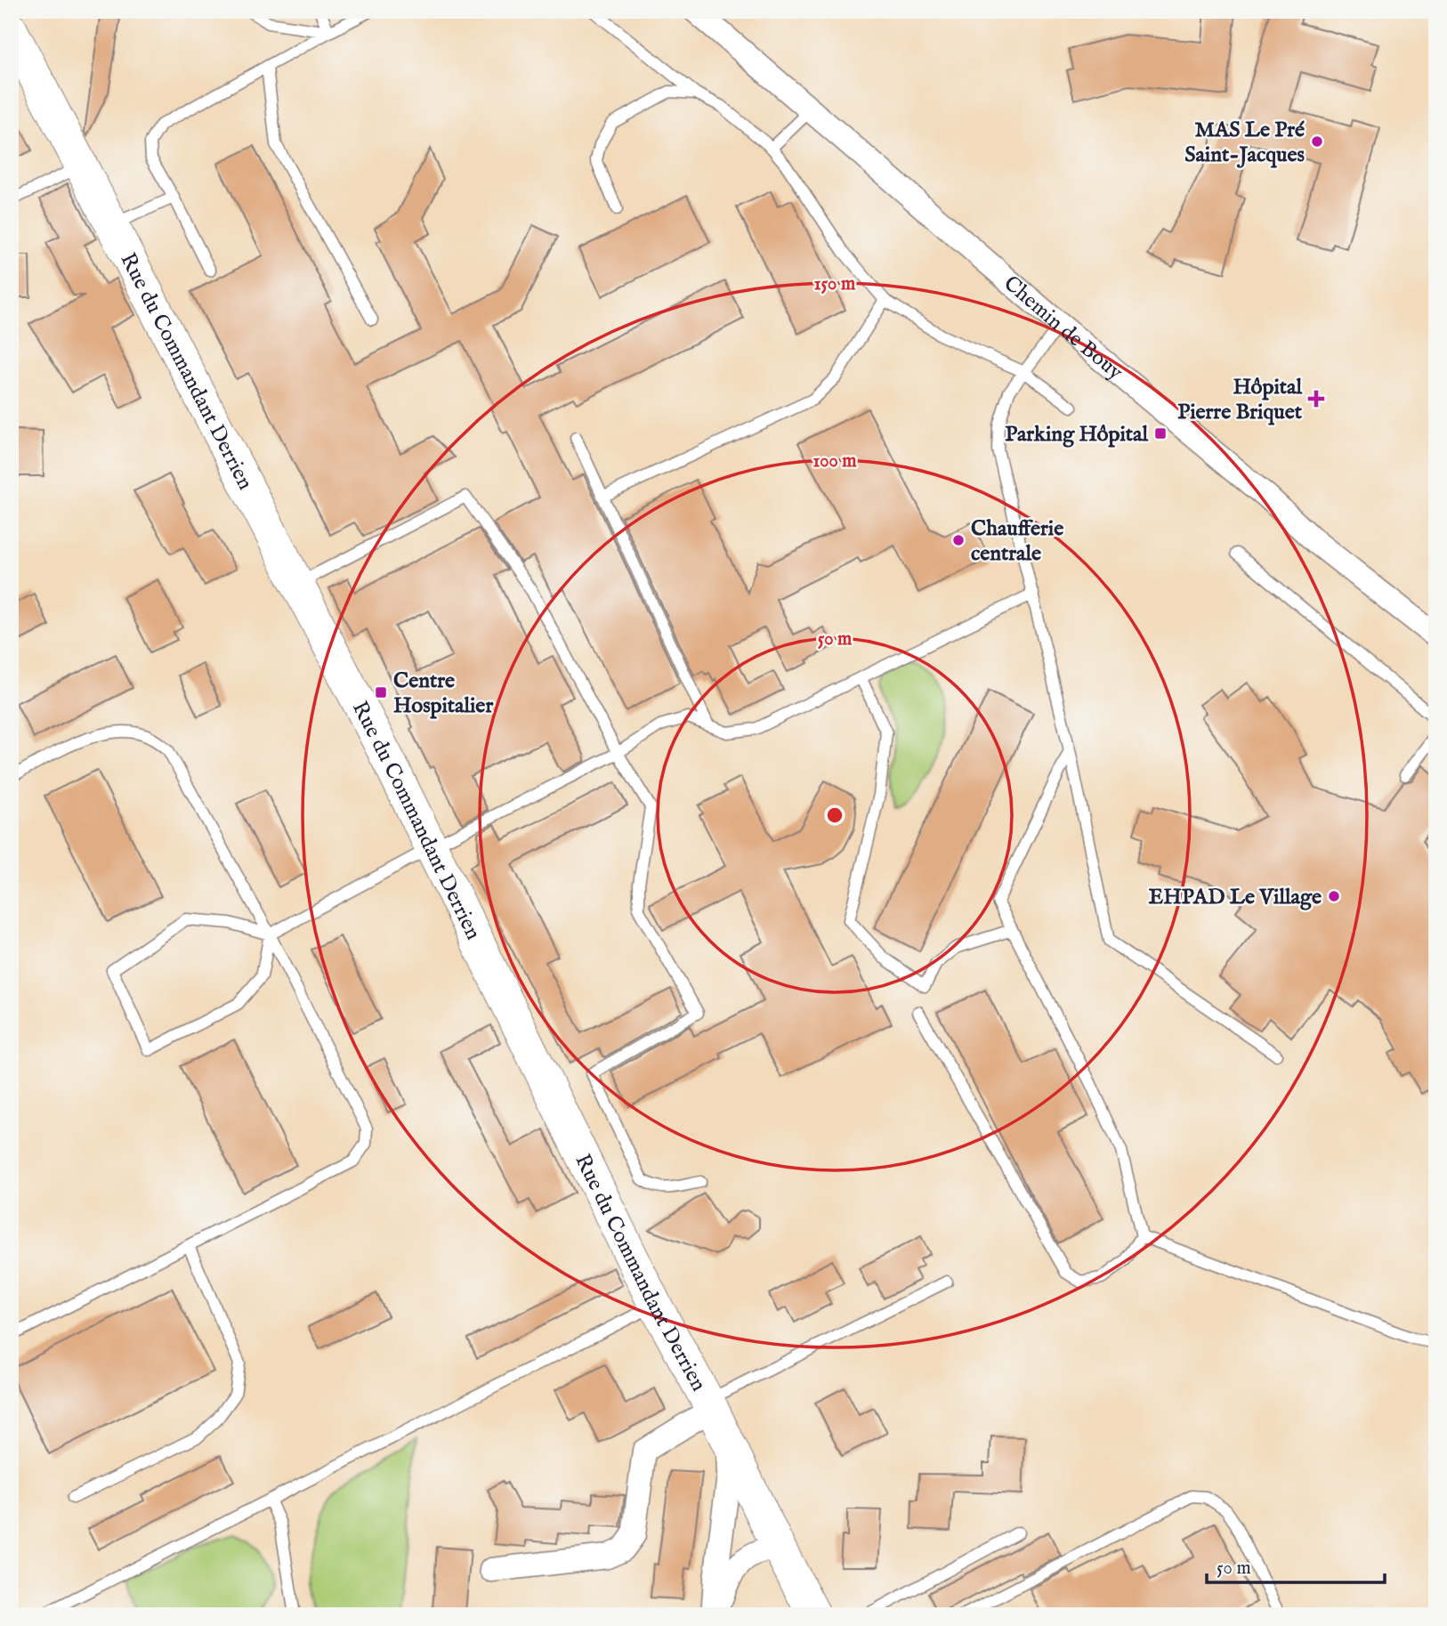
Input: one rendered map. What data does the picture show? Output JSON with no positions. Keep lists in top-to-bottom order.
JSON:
{
  "streets": {
    "main road": ["Rue du Commandant Derrien"],
    "street": ["Chemin de Bouy"]
  },
  "places": {
    "other": ["MAS Le Pré Saint-Jacques", "Chaufferie centrale", "EHPAD Le Village"],
    "health": ["Hôpital Pierre Briquet"],
    "transit": ["Parking Hôpital", "Centre Hospitalier"]
  },
  "scale_bar": "50 m",
  "rings": ["150 m", "100 m", "50 m"]
}
